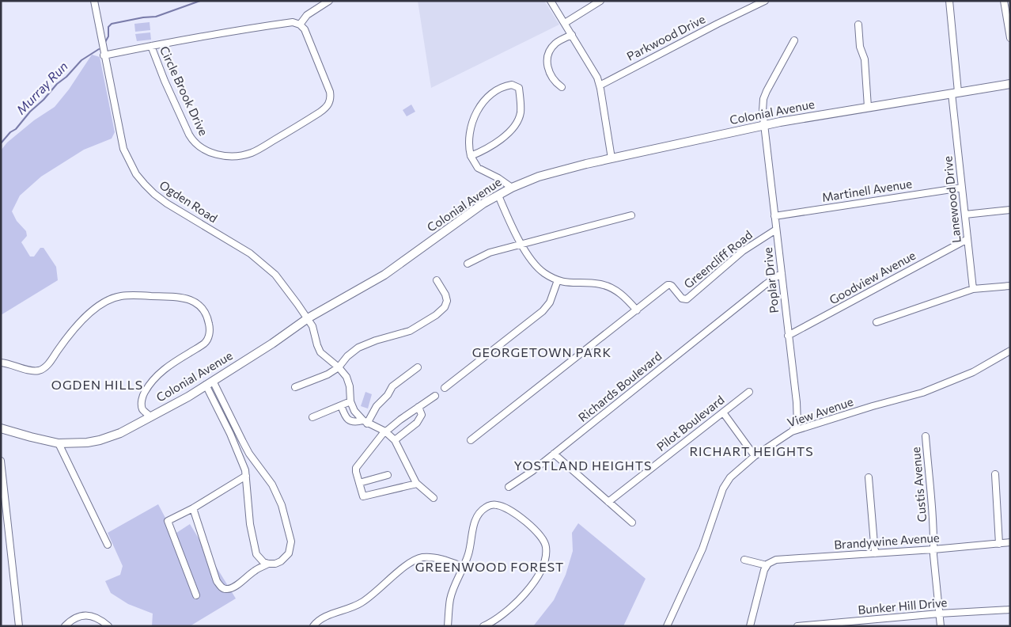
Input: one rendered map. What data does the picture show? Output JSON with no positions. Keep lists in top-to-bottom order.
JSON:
{
  "streets": {
    "main road": ["Colonial Avenue"],
    "street": [
      "Parkwood Drive",
      "Circle Brook Drive",
      "Martinell Avenue",
      "Lanewood Drive",
      "Ogden Road",
      "Greencliff Road",
      "Goodview Avenue",
      "Poplar Drive",
      "Richards Boulevard",
      "View Avenue",
      "Pilot Boulevard",
      "Custis Avenue",
      "Brandywine Avenue",
      "Bunker Hill Drive"
    ]
  },
  "crossings": [
    ["Circle Brook Drive", "Ogden Road"],
    ["Colonial Avenue", "Lanewood Drive"],
    ["Colonial Avenue", "Ogden Road"],
    ["Colonial Avenue", "Poplar Drive"],
    ["Martinell Avenue", "Lanewood Drive"],
    ["Martinell Avenue", "Poplar Drive"],
    ["Lanewood Drive", "Goodview Avenue"],
    ["Greencliff Road", "Poplar Drive"],
    ["Goodview Avenue", "Poplar Drive"],
    ["Poplar Drive", "Richards Boulevard"],
    ["Poplar Drive", "View Avenue"],
    ["Custis Avenue", "Brandywine Avenue"],
    ["Custis Avenue", "Bunker Hill Drive"]
  ],
  "districts": [
    "GEORGETOWN PARK",
    "OGDEN HILLS",
    "RICHART HEIGHTS",
    "YOSTLAND HEIGHTS",
    "GREENWOOD FOREST"
  ],
  "water": ["Murray Run"]
}
